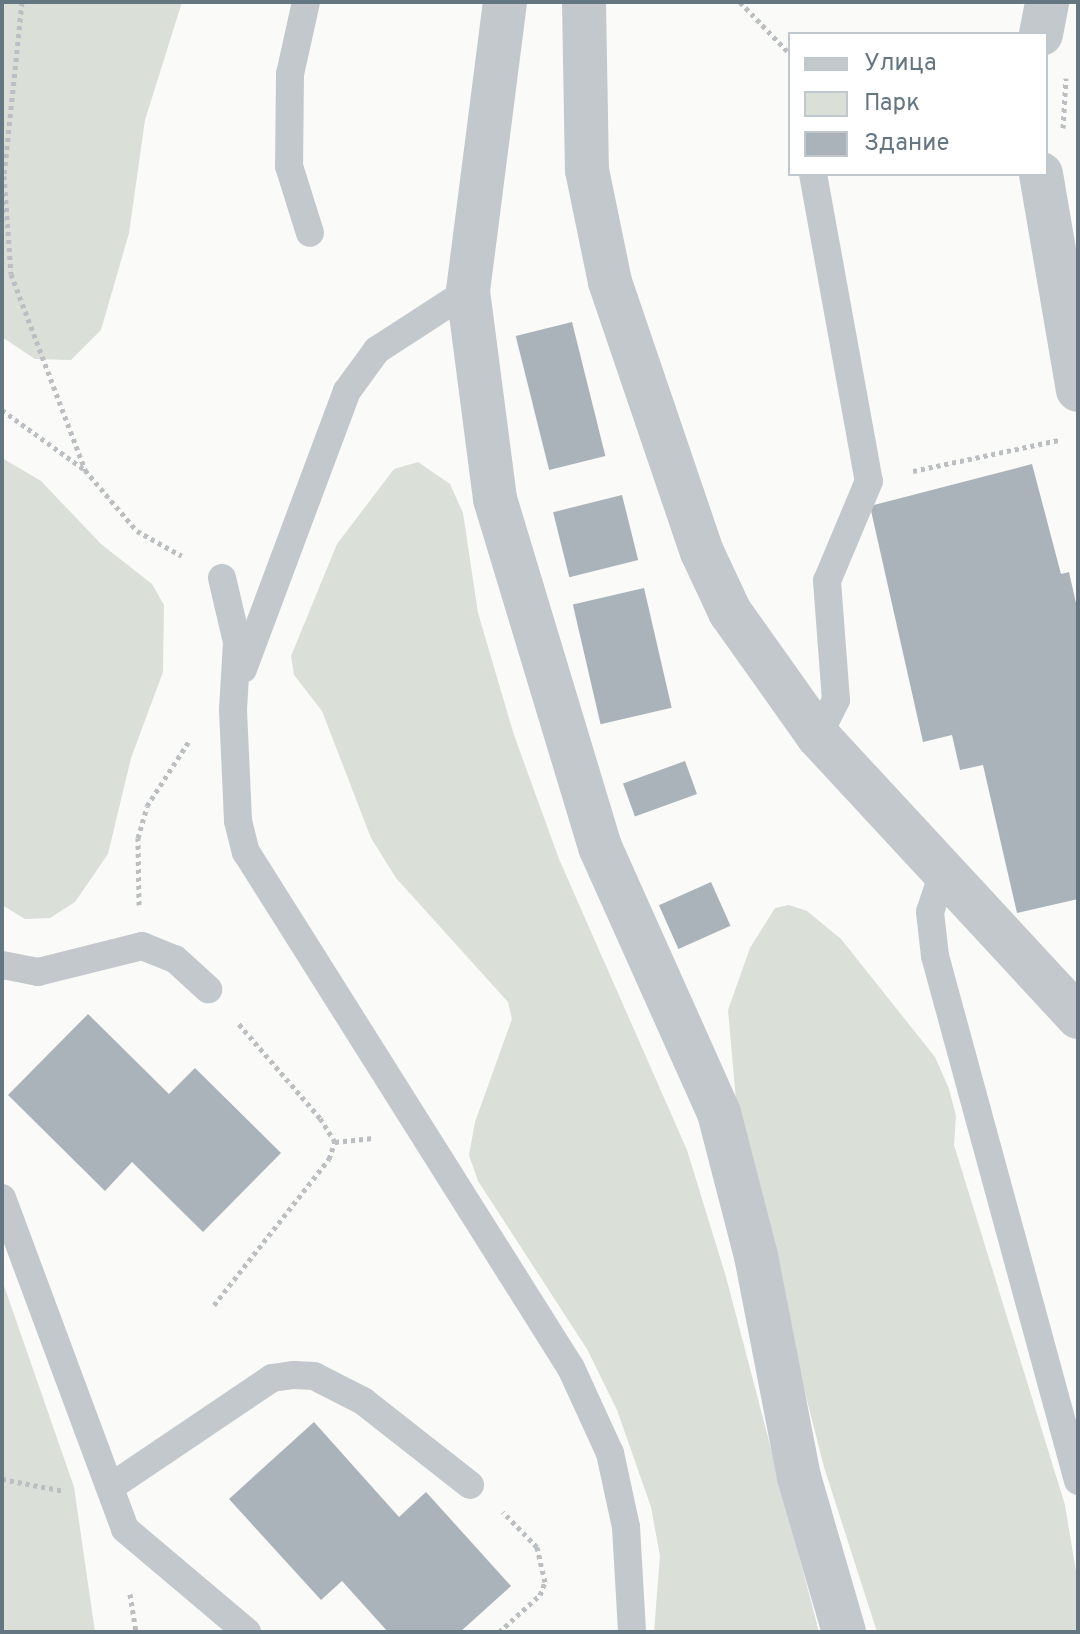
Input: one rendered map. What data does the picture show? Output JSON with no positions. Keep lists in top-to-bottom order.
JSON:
{
  "legend": ["Улица", "Парк", "Здание"]
}
